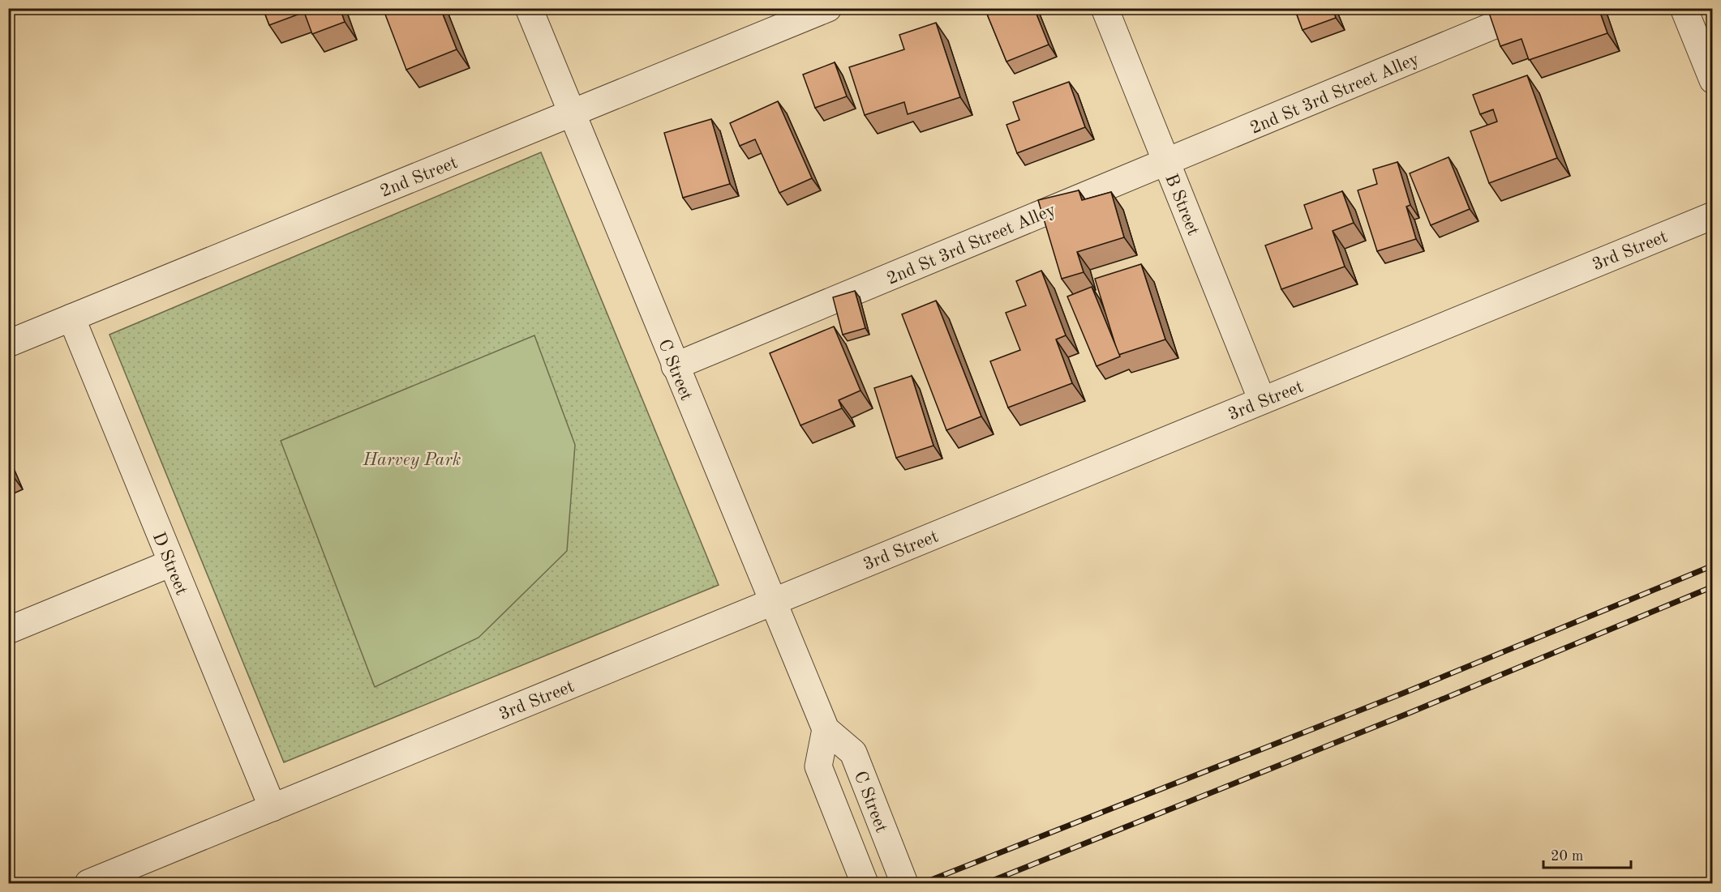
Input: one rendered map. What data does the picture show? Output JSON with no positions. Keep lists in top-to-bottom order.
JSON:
{
  "streets": {
    "street": [
      "2nd St 3rd Street Alley",
      "2nd Street",
      "B Street",
      "3rd Street",
      "C Street",
      "D Street"
    ]
  },
  "crossings": [
    ["2nd St 3rd Street Alley", "B Street"],
    ["2nd St 3rd Street Alley", "C Street"],
    ["2nd Street", "C Street"],
    ["2nd Street", "D Street"],
    ["B Street", "3rd Street"],
    ["3rd Street", "C Street"],
    ["3rd Street", "D Street"]
  ],
  "parks": ["Harvey Park"],
  "scale_bar": "20 m"
}
